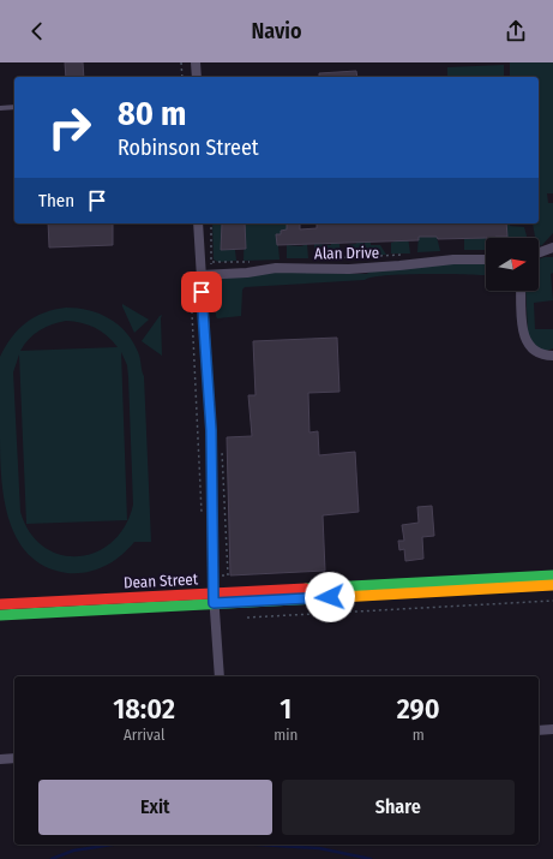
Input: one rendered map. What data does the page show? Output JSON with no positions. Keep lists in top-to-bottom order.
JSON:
{
  "streets": {
    "main road": ["Dean Street"],
    "street": ["Alan Drive"]
  },
  "north": "right",
  "page": {
    "header": "Navio",
    "turn": ["80 m", "Robinson Street"],
    "then": "Then",
    "eta": [
      "18:02",
      "Arrival",
      "1",
      "min",
      "290",
      "m"
    ],
    "buttons": ["Exit", "Share"]
  }
}
